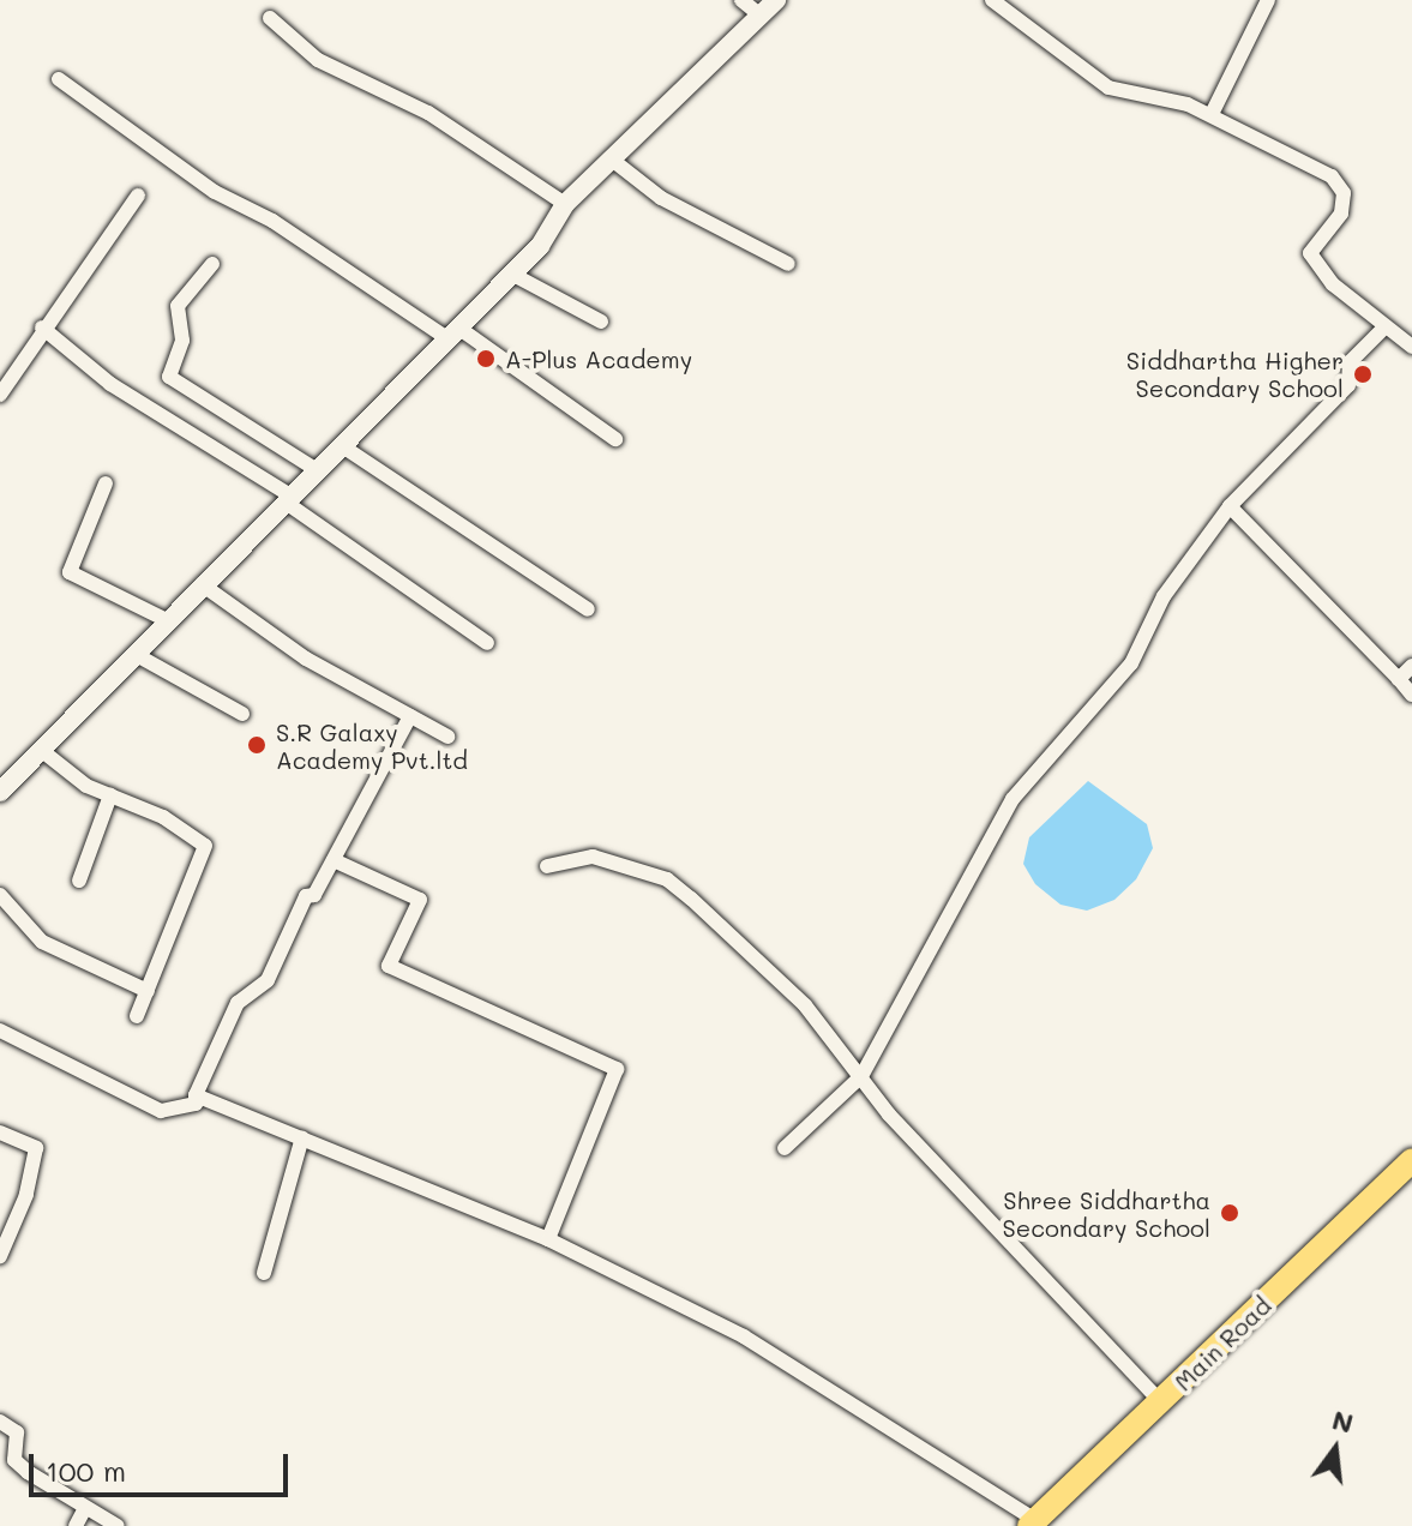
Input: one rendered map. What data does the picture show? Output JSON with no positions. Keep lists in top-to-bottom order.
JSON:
{
  "streets": {
    "main road": ["Main Road"]
  },
  "places": [
    "A-Plus Academy",
    "Siddhartha Higher Secondary School",
    "S.R Galaxy Academy Pvt.ltd",
    "Shree Siddhartha Secondary School"
  ],
  "scale_bar": "100 m",
  "north": "top"
}
